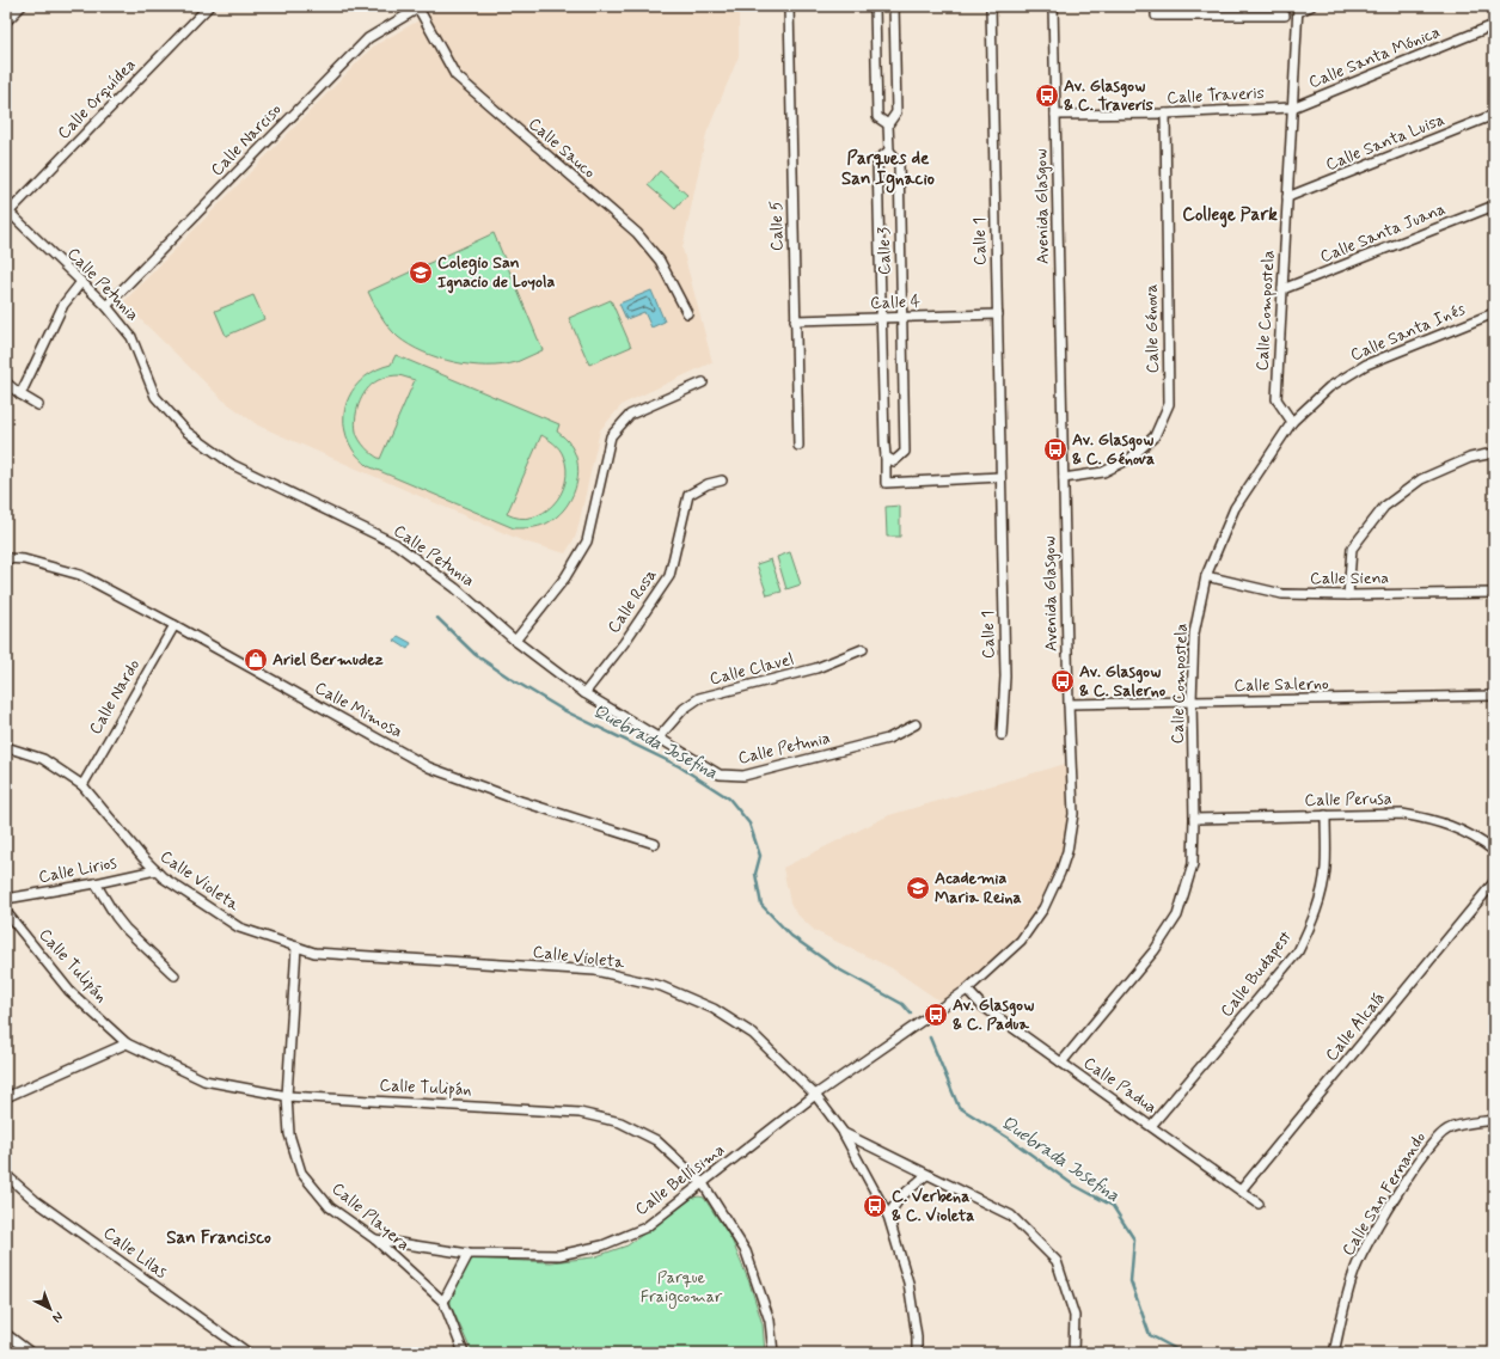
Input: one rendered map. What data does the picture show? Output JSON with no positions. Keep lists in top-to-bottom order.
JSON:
{
  "streets": {
    "street": [
      "Calle Santa Mónica",
      "Calle Traveris",
      "Calle Orquídea",
      "Calle Narciso",
      "Calle Santa Luisa",
      "Calle Sauco",
      "Avenida Glasgow",
      "Calle 5",
      "Calle Santa Juana",
      "Calle 1",
      "Calle 3",
      "Calle Petunia",
      "Calle 4",
      "Calle Compostela",
      "Calle Génova",
      "Calle Santa Inés",
      "Calle Siena",
      "Calle Rosa",
      "Calle Clavel",
      "Calle Salerno",
      "Calle Nardo",
      "Calle Mimosa",
      "Calle Perusa",
      "Calle Lirios",
      "Calle Violeta",
      "Calle Tulipán",
      "Calle Budapest",
      "Calle Alcalá",
      "Calle Padua",
      "Calle Bellísima",
      "Calle San Fernando",
      "Calle Playera",
      "Calle Lilas"
    ]
  },
  "crossings": [
    ["Calle Santa Mónica", "Calle Traveris"],
    ["Calle Santa Mónica", "Calle Compostela"],
    ["Calle Traveris", "Avenida Glasgow"],
    ["Calle Traveris", "Calle Compostela"],
    ["Calle Traveris", "Calle Génova"],
    ["Calle Orquídea", "Calle Petunia"],
    ["Calle Narciso", "Calle Sauco"],
    ["Calle Narciso", "Calle Petunia"],
    ["Calle Santa Luisa", "Calle Compostela"],
    ["Avenida Glasgow", "Calle Génova"],
    ["Avenida Glasgow", "Calle Salerno"],
    ["Avenida Glasgow", "Calle Violeta"],
    ["Avenida Glasgow", "Calle Padua"],
    ["Avenida Glasgow", "Calle Bellísima"],
    ["Calle 5", "Calle 4"],
    ["Calle Santa Juana", "Calle Compostela"],
    ["Calle 1", "Calle 4"],
    ["Calle 3", "Calle 4"],
    ["Calle Petunia", "Calle Rosa"],
    ["Calle Petunia", "Calle Clavel"],
    ["Calle Compostela", "Calle Santa Inés"],
    ["Calle Compostela", "Calle Siena"],
    ["Calle Compostela", "Calle Salerno"],
    ["Calle Compostela", "Calle Perusa"],
    ["Calle Compostela", "Calle Padua"],
    ["Calle Nardo", "Calle Mimosa"],
    ["Calle Nardo", "Calle Violeta"],
    ["Calle Perusa", "Calle Budapest"],
    ["Calle Lirios", "Calle Violeta"],
    ["Calle Violeta", "Calle Bellísima"],
    ["Calle Violeta", "Calle Playera"],
    ["Calle Tulipán", "Calle Bellísima"],
    ["Calle Tulipán", "Calle Playera"],
    ["Calle Budapest", "Calle Padua"],
    ["Calle Alcalá", "Calle Padua"],
    ["Calle Bellísima", "Calle Playera"]
  ],
  "districts": ["Parques de San Ignacio", "College Park", "San Francisco"],
  "water": ["Quebrada Josefina"],
  "parks": ["Parque Fraigcomar"],
  "places": {
    "bus stop": [
      "Av. Glasgow & C. Traveris",
      "Av. Glasgow & C. Génova",
      "Av. Glasgow & C. Salerno",
      "Av. Glasgow & C. Padua",
      "C. Verbena & C. Violeta"
    ],
    "school or university": ["Colegio San Ignacio de Loyola", "Academia Maria Reina"],
    "shop": ["Ariel Bermudez"]
  },
  "north": "bottom right"
}
